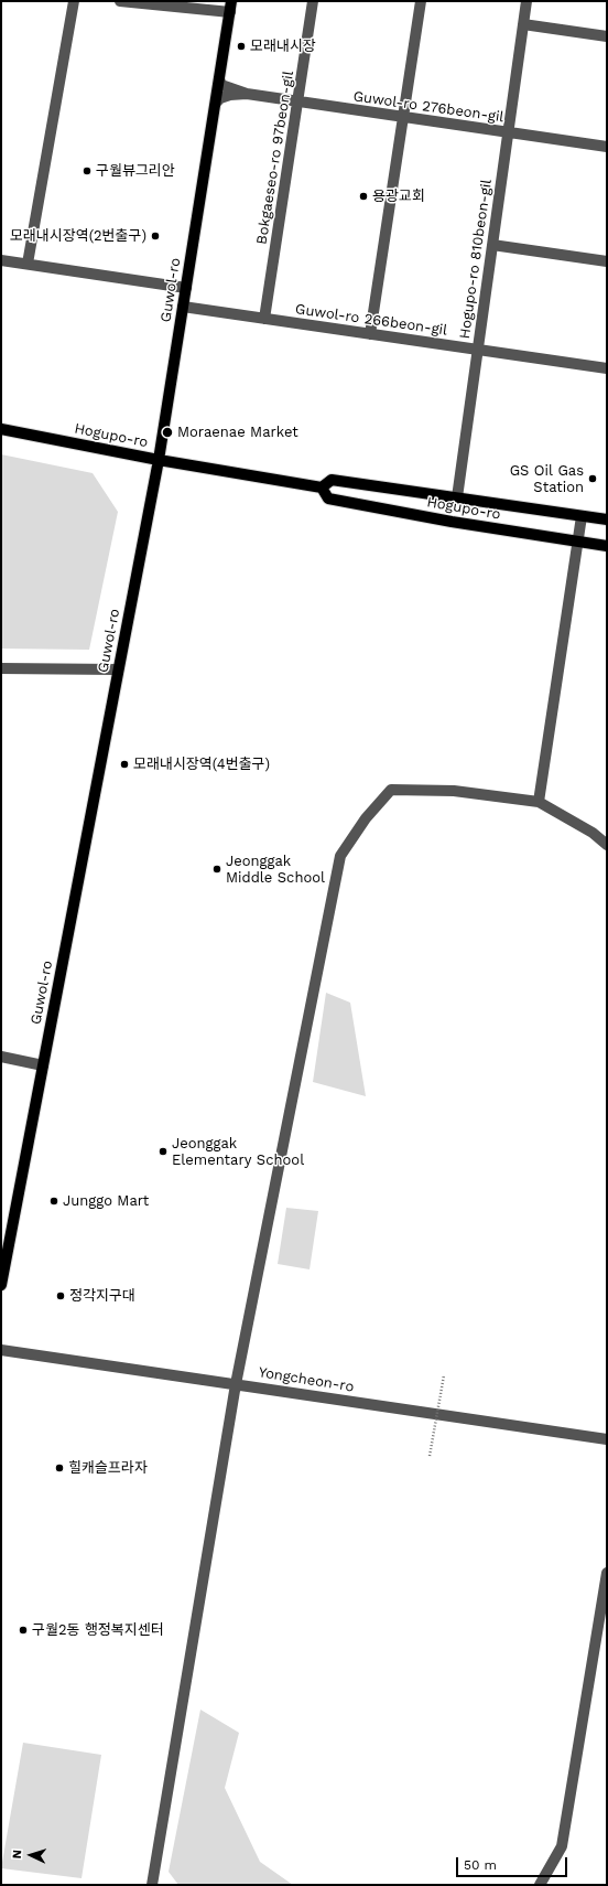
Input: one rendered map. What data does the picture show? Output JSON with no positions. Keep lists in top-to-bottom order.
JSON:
{
  "streets": {
    "main road": ["Guwol-ro", "Hogupo-ro"],
    "street": [
      "Guwol-ro 276beon-gil",
      "Bokgaeseo-ro 97beon-gil",
      "Hogupo-ro 810beon-gil",
      "Guwol-ro 266beon-gil",
      "Yongcheon-ro"
    ]
  },
  "crossings": [
    ["Guwol-ro 276beon-gil", "Bokgaeseo-ro 97beon-gil"],
    ["Guwol-ro 276beon-gil", "Hogupo-ro 810beon-gil"],
    ["Bokgaeseo-ro 97beon-gil", "Guwol-ro 266beon-gil"],
    ["Hogupo-ro 810beon-gil", "Guwol-ro 266beon-gil"],
    ["Hogupo-ro 810beon-gil", "Hogupo-ro"],
    ["Guwol-ro", "Guwol-ro 266beon-gil"],
    ["Guwol-ro", "Hogupo-ro"]
  ],
  "places": [
    "모래내시장",
    "구월뷰그리안",
    "용광교회",
    "모래내시장역(2번출구)",
    "Moraenae Market",
    "GS Oil Gas Station",
    "모래내시장역(4번출구)",
    "Jeonggak Middle School",
    "Jeonggak Elementary School",
    "Junggo Mart",
    "정각지구대",
    "힐캐슬프라자",
    "구월2동 행정복지센터"
  ],
  "scale_bar": "50 m",
  "north": "left"
}
